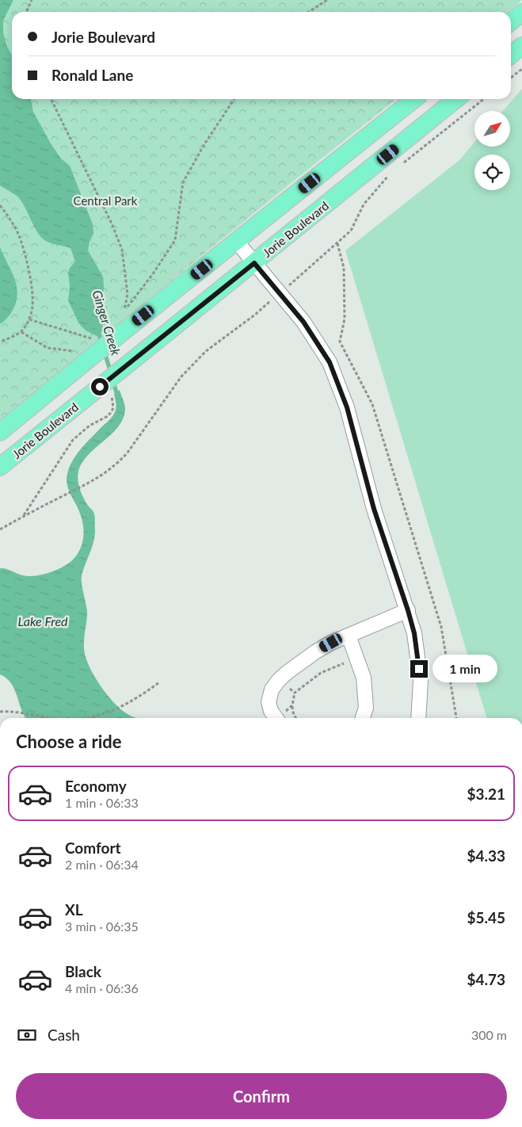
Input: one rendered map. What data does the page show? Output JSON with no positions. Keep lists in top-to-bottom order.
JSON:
{
  "streets": {
    "main road": ["Jorie Boulevard"]
  },
  "water": ["Ginger Creek", "Lake Fred"],
  "parks": ["Central Park"],
  "north": "top right",
  "page": {
    "banner": ["Jorie Boulevard", "Ronald Lane"],
    "bubble": "1 min",
    "heading": "Choose a ride",
    "list": [
      {
        "name": "Economy",
        "note": "1 min · 06:33",
        "value": "$3.21"
      },
      {
        "name": "Comfort",
        "note": "2 min · 06:34",
        "value": "$4.33"
      },
      {
        "name": "XL",
        "note": "3 min · 06:35",
        "value": "$5.45"
      },
      {
        "name": "Black",
        "note": "4 min · 06:36",
        "value": "$4.73"
      }
    ],
    "pay": ["Cash", "300 m"],
    "buttons": "Confirm"
  }
}
